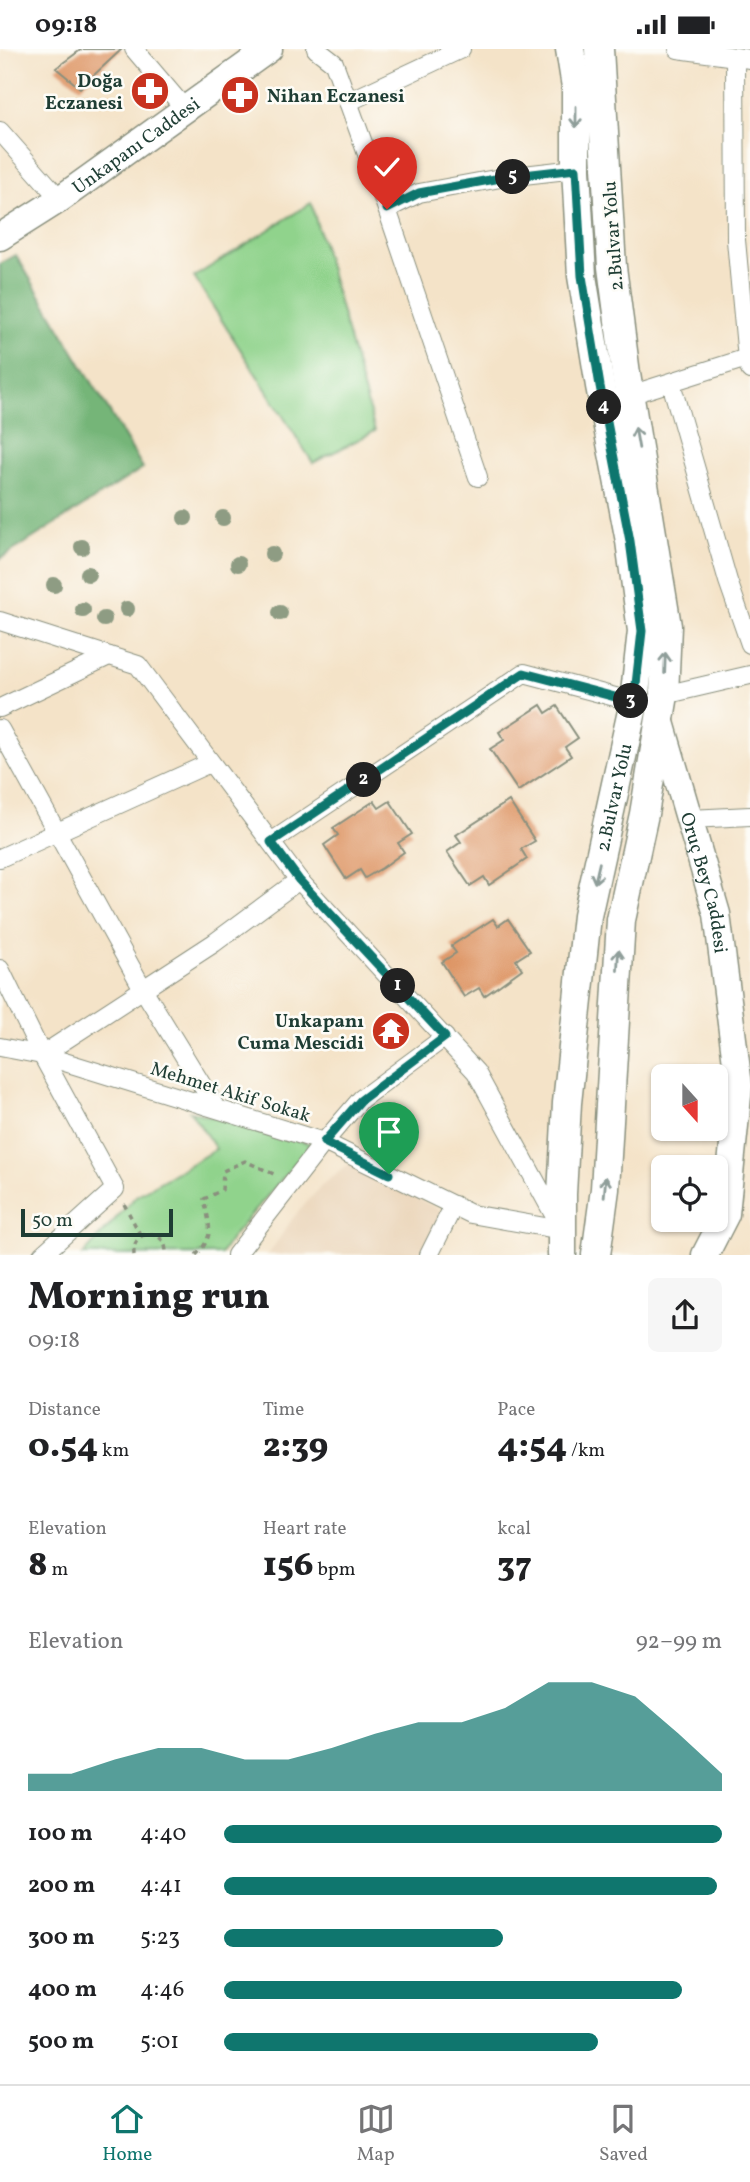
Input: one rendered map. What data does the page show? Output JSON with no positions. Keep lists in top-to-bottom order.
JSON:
{
  "streets": {
    "main road": ["Unkapanı Caddesi", "2.Bulvar Yolu", "Oruç Bey Caddesi"],
    "street": ["Mehmet Akif Sokak"]
  },
  "crossings": [
    ["2.Bulvar Yolu", "Oruç Bey Caddesi"],
    ["2.Bulvar Yolu", "Mehmet Akif Sokak"]
  ],
  "places": {
    "pharmacy": ["Doğa Eczanesi", "Nihan Eczanesi"],
    "temple": ["Unkapanı Cuma Mescidi"]
  },
  "scale_bar": "50 m",
  "north": "bottom",
  "page": {
    "status": "09:18",
    "pins": [
      "5",
      "4",
      "3",
      "2",
      "1"
    ],
    "scale": "50 m",
    "heading": ["Morning run", "09:18"],
    "stats": [
      ["Distance", "0.54 km"],
      ["Time", "2:39"],
      ["Pace", "4:54 /km"],
      ["Elevation", "8 m"],
      ["Heart rate", "156 bpm"],
      ["kcal", "37"]
    ],
    "chart": ["Elevation", "92–99 m"],
    "list": [
      {
        "name": "100 m",
        "note": "4:40"
      },
      {
        "name": "200 m",
        "note": "4:41"
      },
      {
        "name": "300 m",
        "note": "5:23"
      },
      {
        "name": "400 m",
        "note": "4:46"
      },
      {
        "name": "500 m",
        "note": "5:01"
      }
    ],
    "tabs": ["Home", "Map", "Saved"]
  }
}
